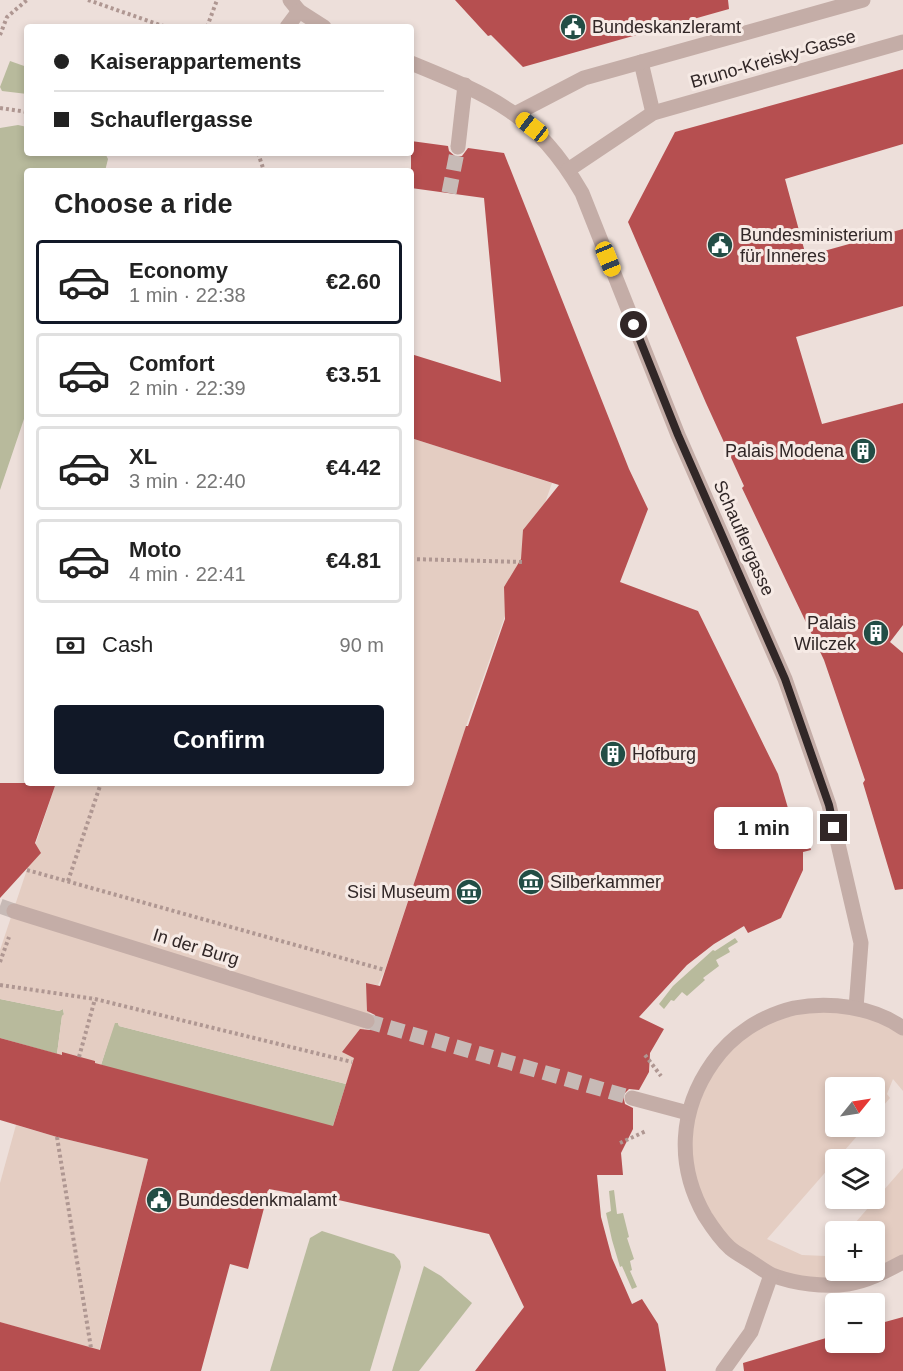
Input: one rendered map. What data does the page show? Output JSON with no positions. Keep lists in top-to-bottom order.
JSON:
{
  "streets": {
    "street": ["Bruno-Kreisky-Gasse", "Schauflergasse", "In der Burg"]
  },
  "crossings": [
    ["Bruno-Kreisky-Gasse", "Schauflergasse"]
  ],
  "places": {
    "public building": ["Bundeskanzleramt", "Bundesministerium für Inneres", "Bundesdenkmalamt"],
    "building": ["Palais Modena", "Palais Wilczek", "Hofburg"],
    "museum": ["Silberkammer", "Sisi Museum"]
  },
  "north": "top right",
  "page": {
    "banner": ["Kaiserappartements", "Schauflergasse"],
    "heading": "Choose a ride",
    "list": [
      {
        "name": "Economy",
        "note": "1 min · 22:38",
        "value": "€2.60"
      },
      {
        "name": "Comfort",
        "note": "2 min · 22:39",
        "value": "€3.51"
      },
      {
        "name": "XL",
        "note": "3 min · 22:40",
        "value": "€4.42"
      },
      {
        "name": "Moto",
        "note": "4 min · 22:41",
        "value": "€4.81"
      }
    ],
    "pay": ["Cash", "90 m"],
    "buttons": "Confirm",
    "bubble": "1 min",
    "map_buttons": ["+", "−"]
  }
}
